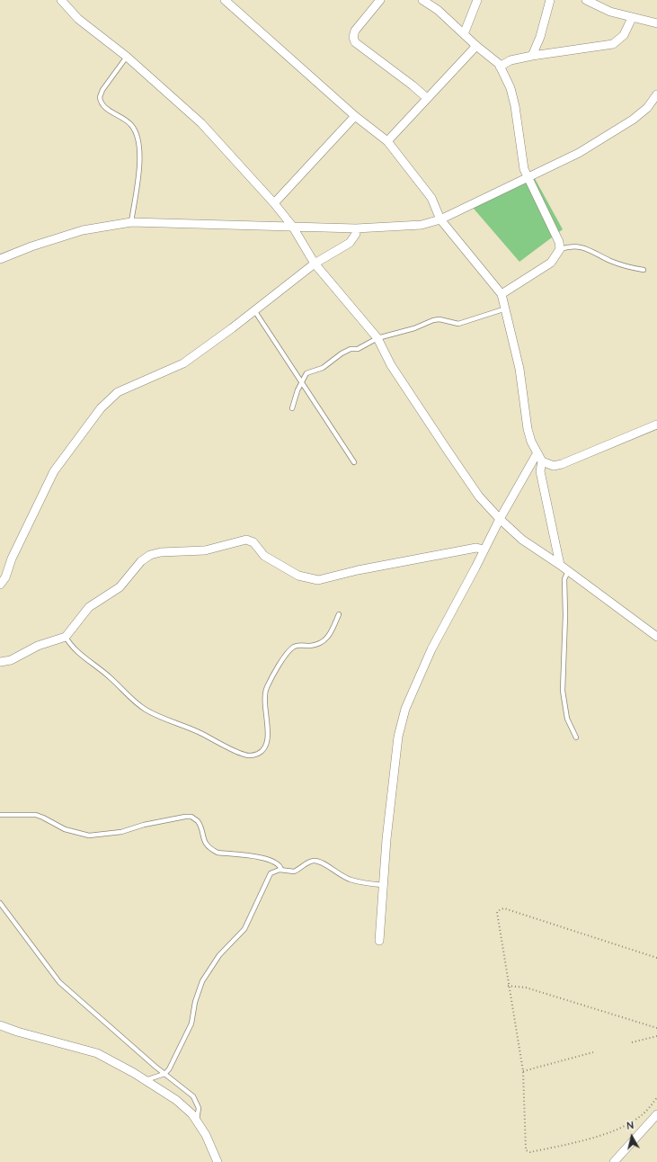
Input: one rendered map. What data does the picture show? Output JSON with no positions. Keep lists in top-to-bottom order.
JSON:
{
  "north": "top"
}
